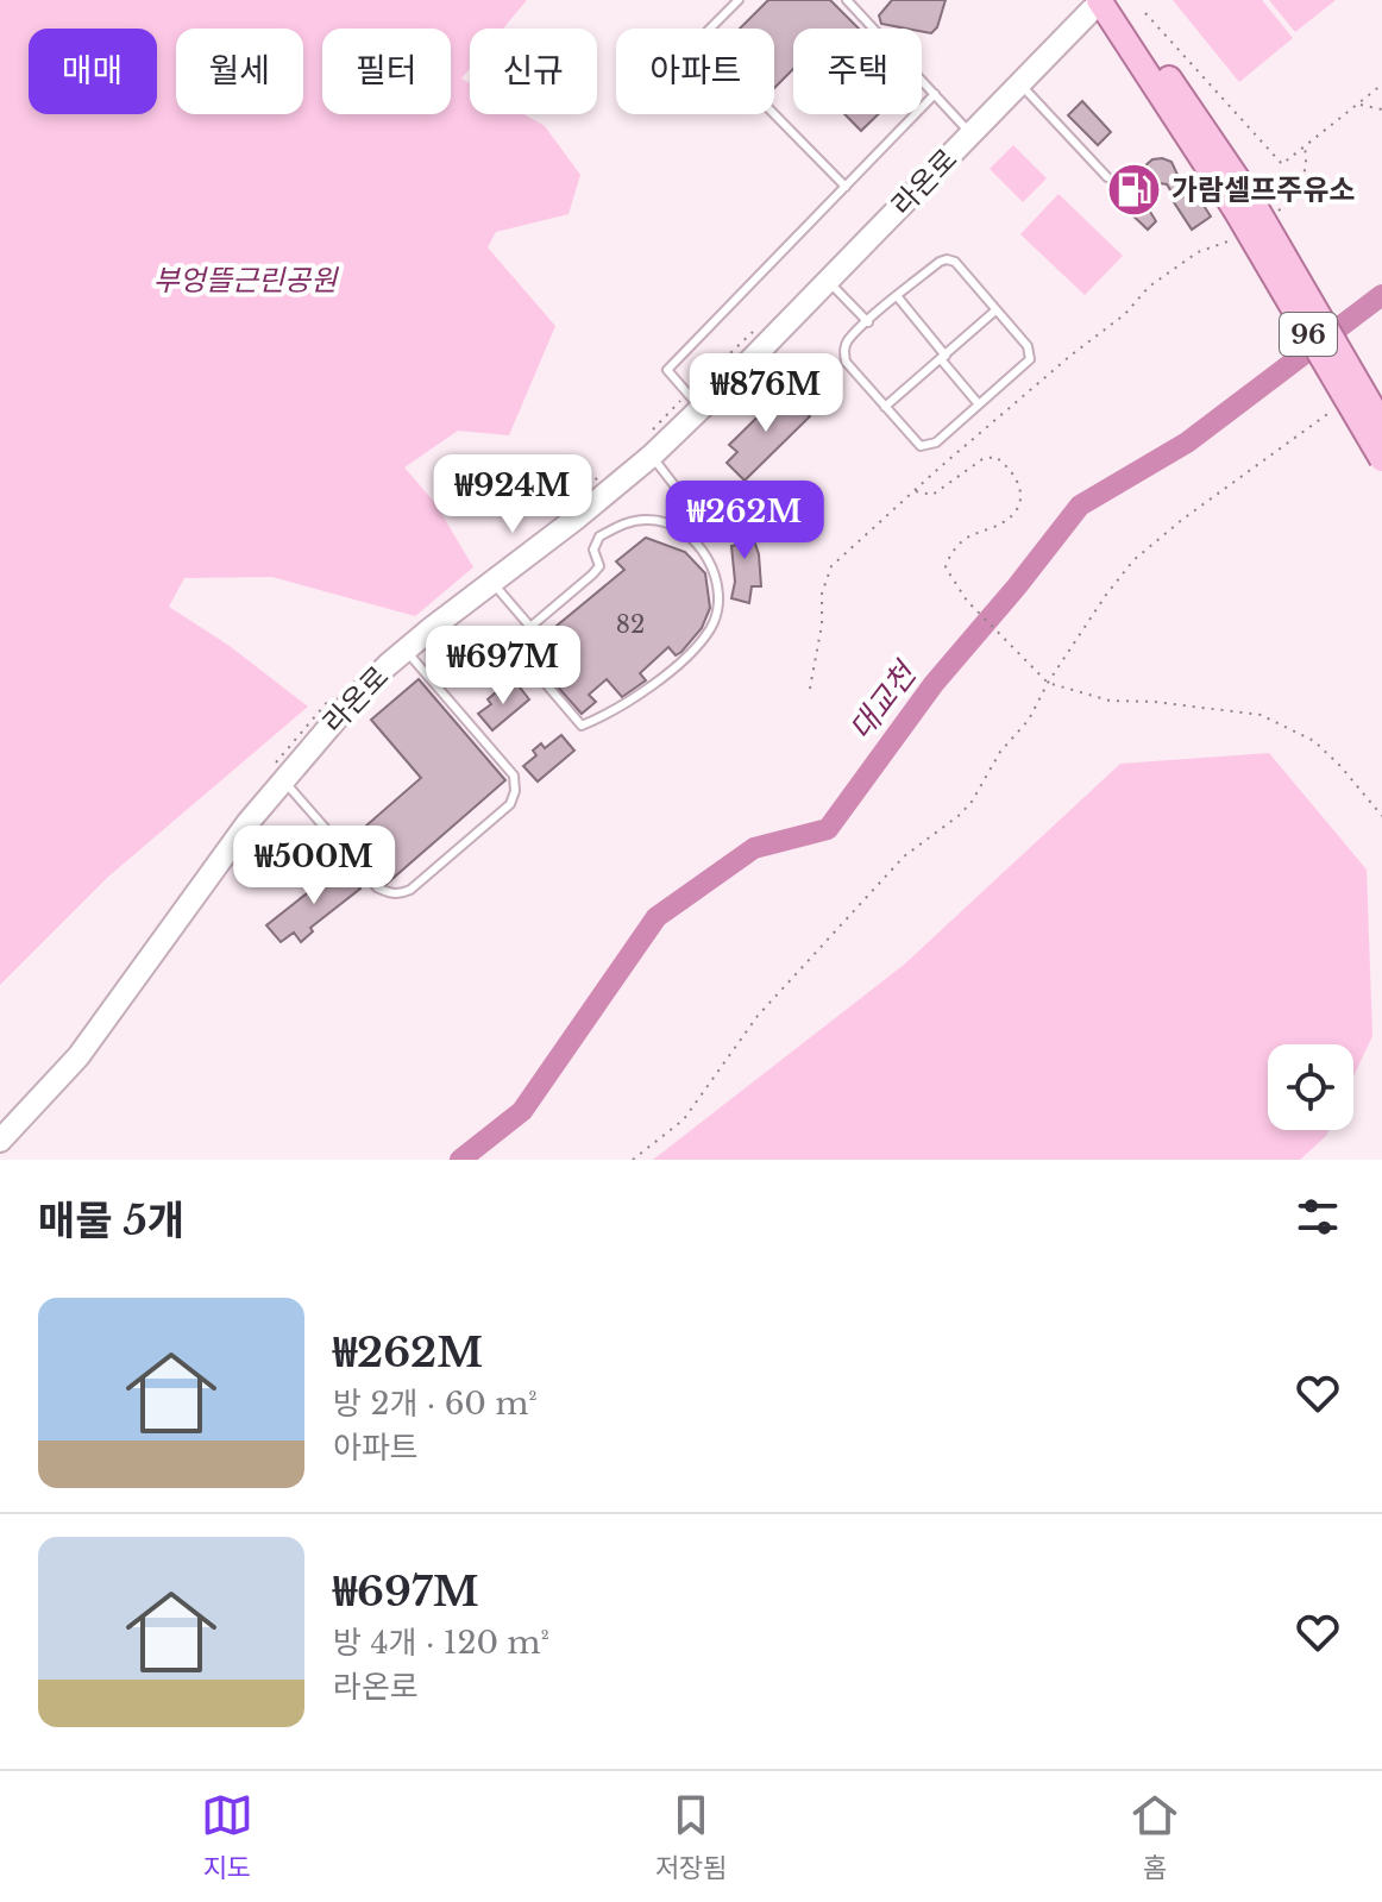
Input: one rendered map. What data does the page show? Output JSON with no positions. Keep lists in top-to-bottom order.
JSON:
{
  "streets": {
    "main road": ["라온로", "96"]
  },
  "crossings": [
    ["라온로", "96"]
  ],
  "water": ["대교천"],
  "parks": ["부엉뜰근린공원"],
  "places": {
    "fuel station": ["가람셀프주유소"]
  },
  "house_numbers": ["82"],
  "page": {
    "chip": [
      "매매",
      "월세",
      "필터",
      "신규",
      "아파트",
      "주택"
    ],
    "price": [
      "₩876M",
      "₩924M",
      "₩262M",
      "₩697M",
      "₩500M"
    ],
    "heading": "매물 5개",
    "list": [
      {
        "name": "₩262M",
        "note": "방 2개 · 60 m² · 아파트"
      },
      {
        "name": "₩697M",
        "note": "방 4개 · 120 m² · 라온로"
      }
    ],
    "tabs": ["지도", "저장됨", "홈"]
  }
}
